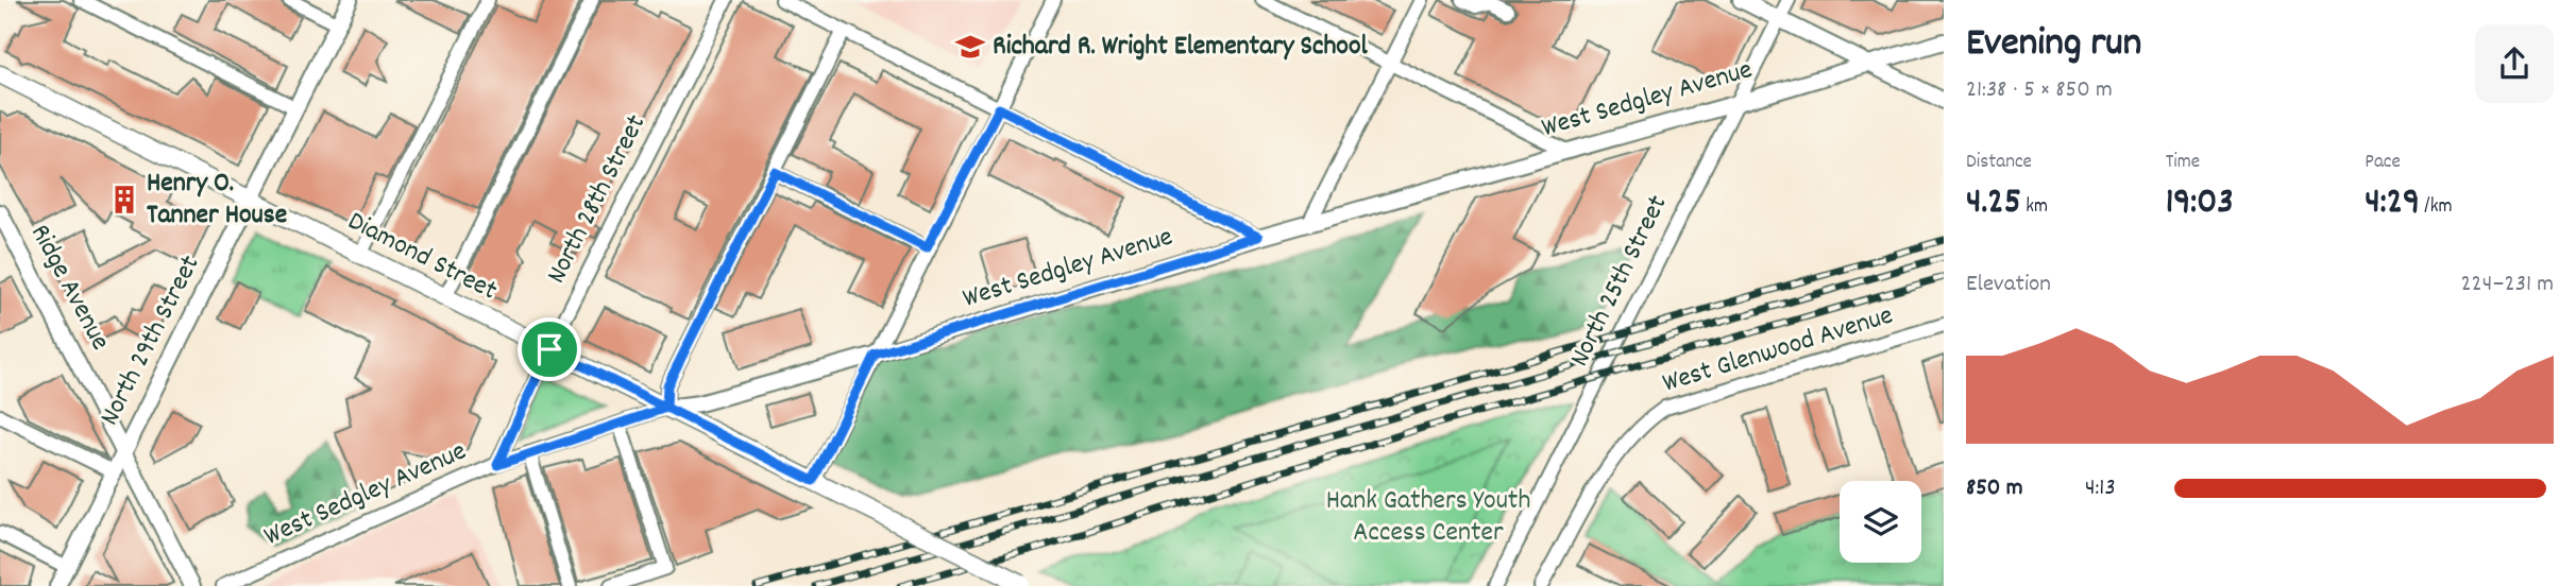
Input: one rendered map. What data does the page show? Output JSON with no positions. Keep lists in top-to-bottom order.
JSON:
{
  "streets": {
    "main road": ["Diamond Street"],
    "street": [
      "West Sedgley Avenue",
      "North 28th Street",
      "North 25th Street",
      "Ridge Avenue",
      "North 29th Street",
      "West Glenwood Avenue"
    ]
  },
  "crossings": [
    ["West Sedgley Avenue", "North 28th Street"],
    ["West Sedgley Avenue", "Diamond Street"],
    ["West Sedgley Avenue", "North 25th Street"],
    ["North 28th Street", "Diamond Street"],
    ["Diamond Street", "North 29th Street"],
    ["Ridge Avenue", "North 29th Street"]
  ],
  "parks": ["Hank Gathers Youth Access Center"],
  "places": {
    "school or university": ["Richard R. Wright Elementary School"],
    "building": ["Henry O. Tanner House"]
  },
  "page": {
    "heading": ["Evening run", "21:38 · 5 × 850 m"],
    "stats": [
      ["Distance", "4.25 km"],
      ["Time", "19:03"],
      ["Pace", "4:29 /km"]
    ],
    "chart": ["Elevation", "224–231 m"],
    "list": [
      {
        "name": "850 m",
        "note": "4:13"
      }
    ]
  }
}
